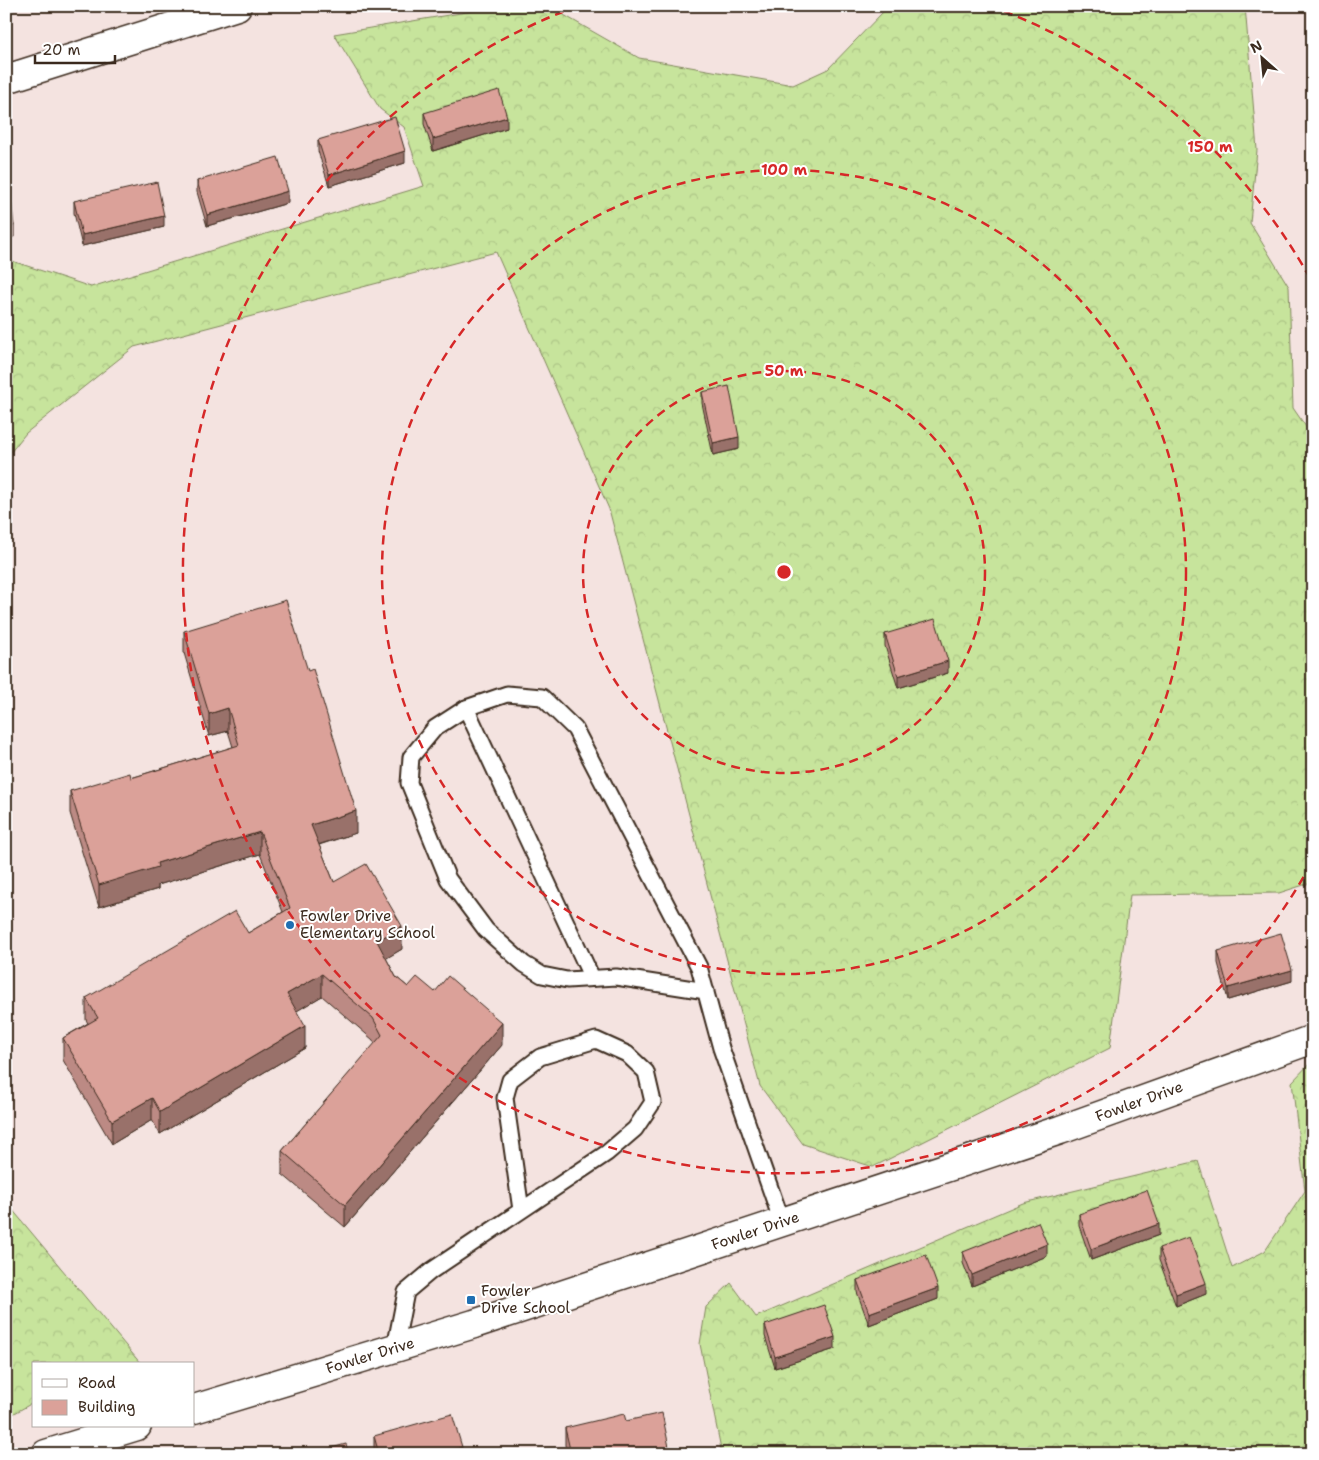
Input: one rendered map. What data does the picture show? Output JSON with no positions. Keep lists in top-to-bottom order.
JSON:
{
  "streets": {
    "street": ["Fowler Drive"]
  },
  "places": {
    "other": ["Fowler Drive Elementary School"],
    "transit": ["Fowler Drive School"]
  },
  "legend": ["Road", "Building"],
  "scale_bar": "20 m",
  "north": "top left",
  "rings": ["150 m", "100 m", "50 m"]
}
